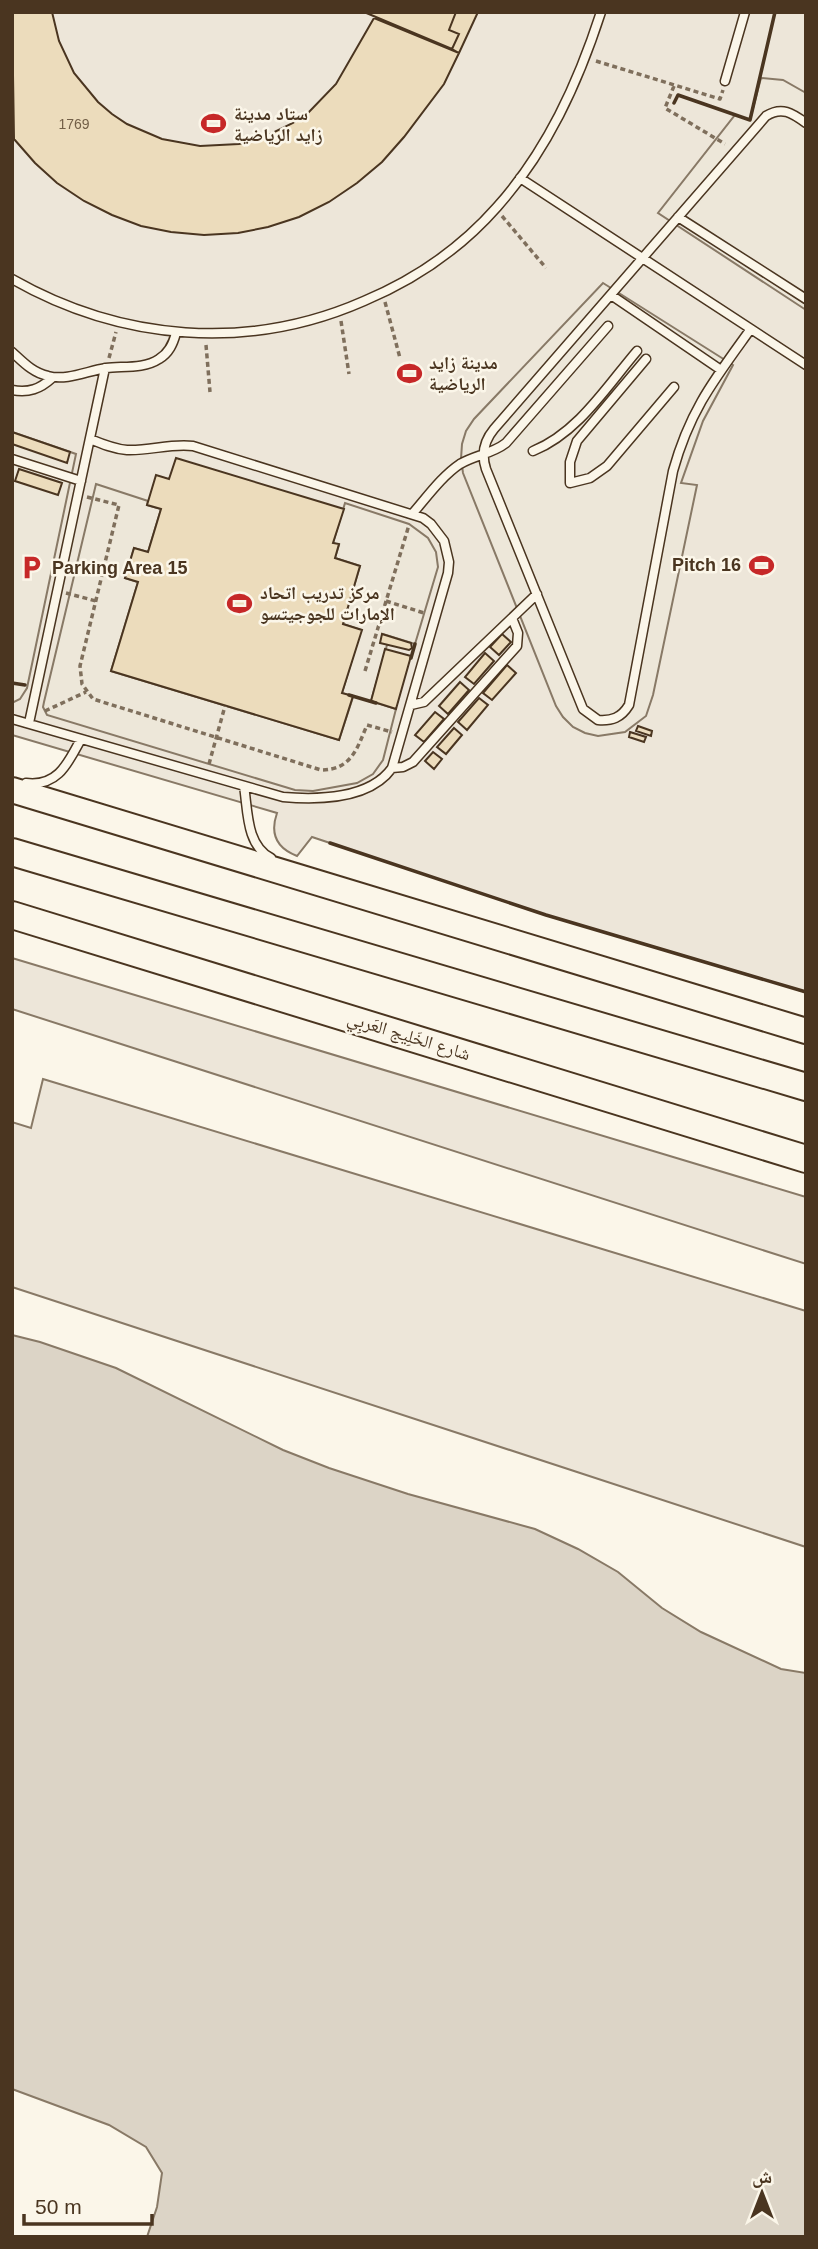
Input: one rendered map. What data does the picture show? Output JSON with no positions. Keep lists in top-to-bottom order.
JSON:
{
  "streets": {
    "highway": ["شارع الخَلِيج العَربِي"]
  },
  "places": {
    "sports": [
      "ستاد مدينة زايد الرياضية",
      "مدينة زايد الرياضية",
      "Pitch 16",
      "مركز تدريب اتحاد الإمارات للجوجيتسو"
    ],
    "parking": ["Parking Area 15"]
  },
  "house_numbers": ["1769"],
  "scale_bar": "50 m",
  "north": "top"
}
